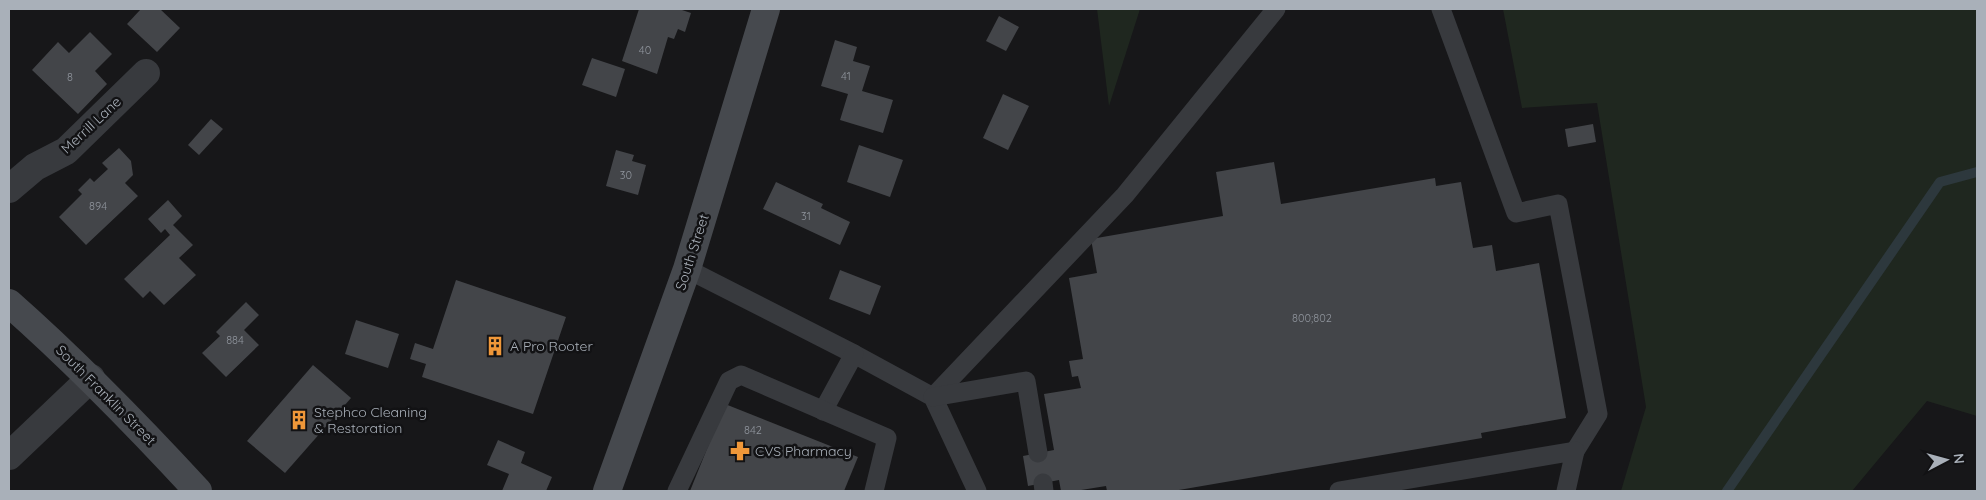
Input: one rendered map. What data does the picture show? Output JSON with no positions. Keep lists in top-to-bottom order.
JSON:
{
  "streets": {
    "main road": ["South Street", "South Franklin Street"],
    "street": ["Merrill Lane"]
  },
  "places": {
    "building": ["A Pro Rooter", "Stephco Cleaning & Restoration"],
    "pharmacy": ["CVS Pharmacy"]
  },
  "house_numbers": [
    "40",
    "41",
    "8",
    "30",
    "894",
    "31",
    "800;802",
    "884",
    "842"
  ],
  "north": "right"
}
